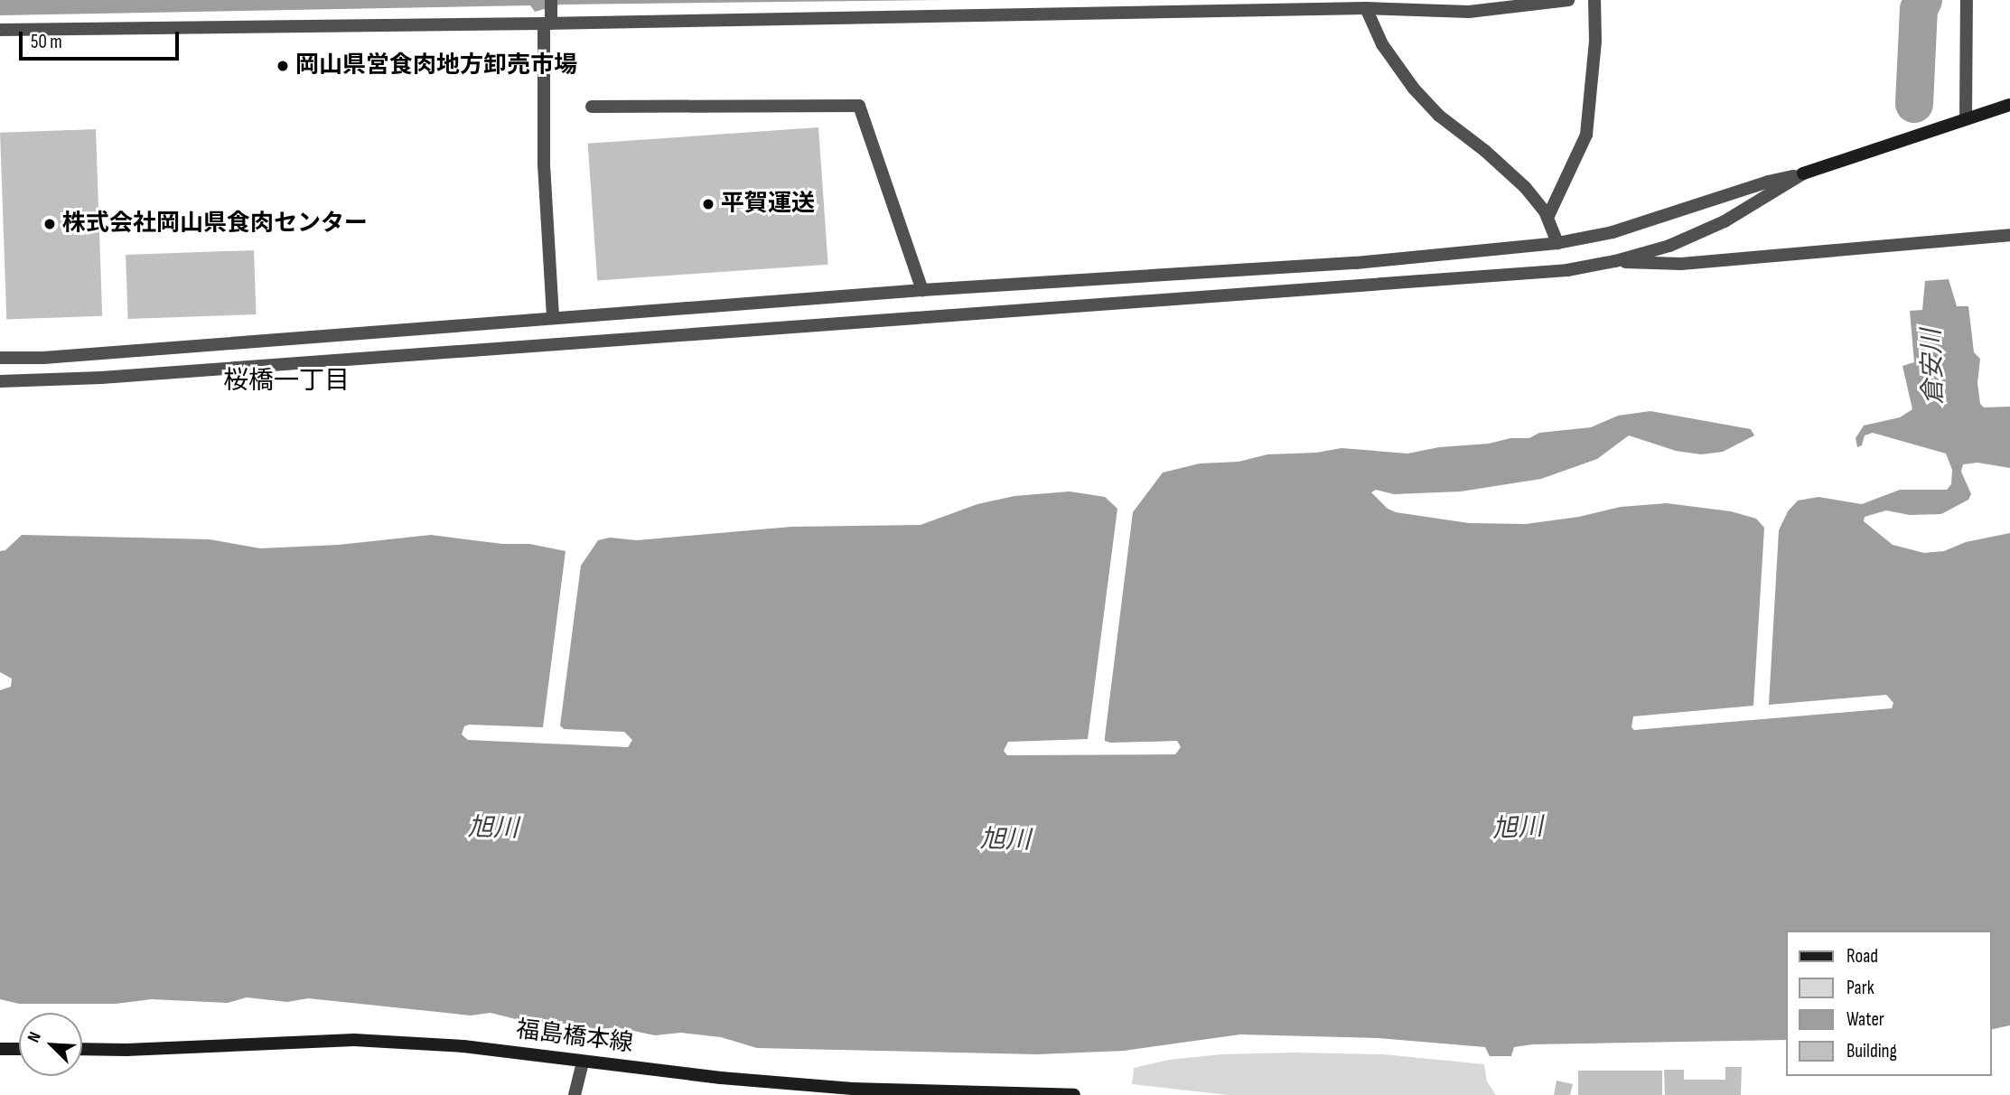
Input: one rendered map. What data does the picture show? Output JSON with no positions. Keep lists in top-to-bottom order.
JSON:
{
  "streets": {
    "main road": ["福島橋本線"]
  },
  "districts": ["桜橋一丁目"],
  "water": ["倉安川", "旭川"],
  "places": ["岡山県営食肉地方卸売市場", "平賀運送", "株式会社岡山県食肉センター"],
  "legend": [
    "Road",
    "Park",
    "Water",
    "Building"
  ],
  "scale_bar": "50 m",
  "north": "top left"
}
